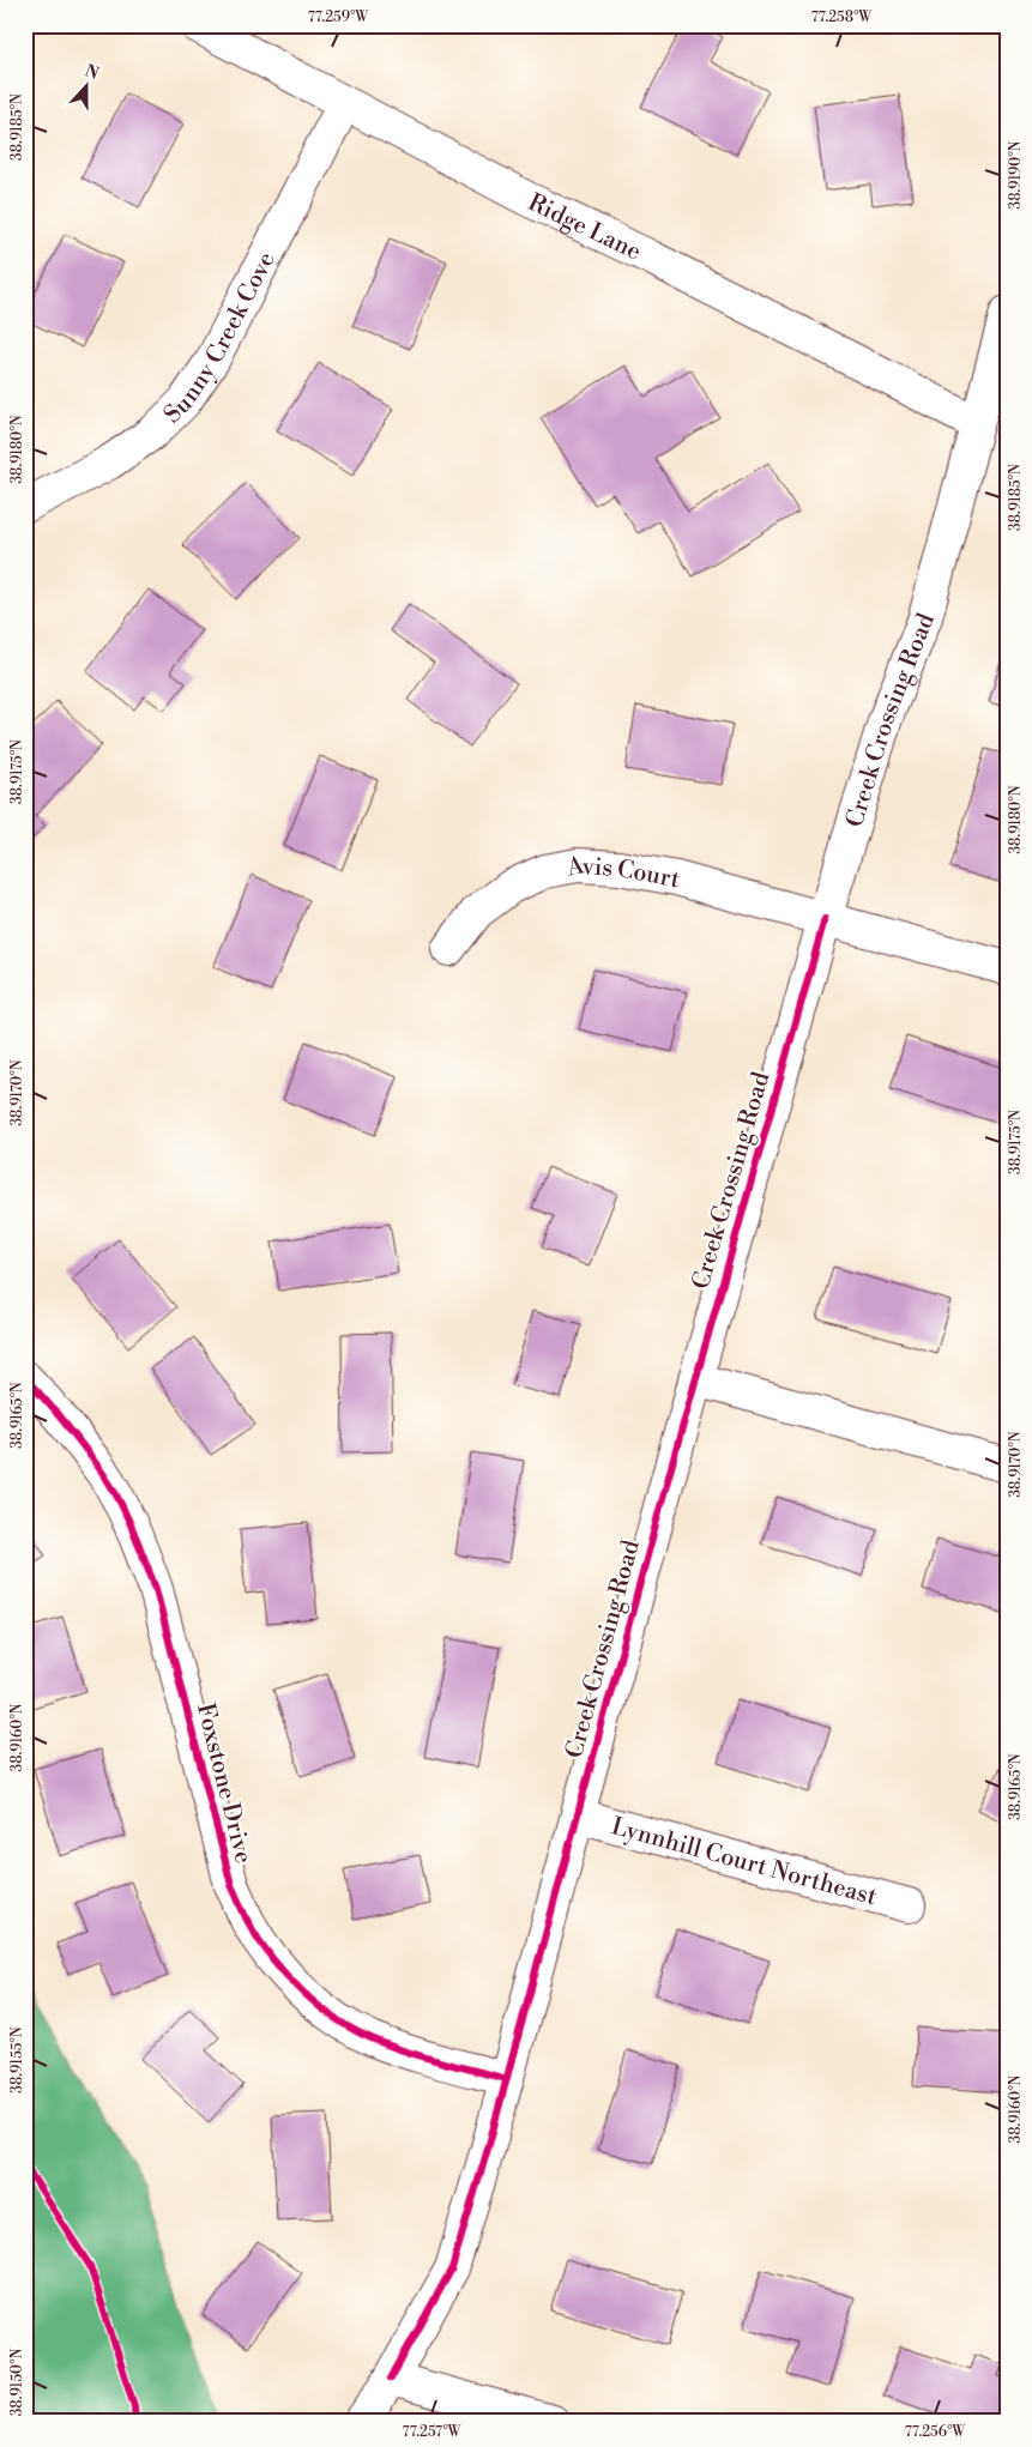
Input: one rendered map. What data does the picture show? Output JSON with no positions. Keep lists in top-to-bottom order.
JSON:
{
  "streets": {
    "street": [
      "Ridge Lane",
      "Sunny Creek Cove",
      "Creek Crossing Road",
      "Avis Court",
      "Foxstone Drive",
      "Lynnhill Court Northeast"
    ]
  },
  "crossings": [
    ["Ridge Lane", "Sunny Creek Cove"],
    ["Ridge Lane", "Creek Crossing Road"],
    ["Creek Crossing Road", "Avis Court"],
    ["Creek Crossing Road", "Foxstone Drive"],
    ["Creek Crossing Road", "Lynnhill Court Northeast"]
  ],
  "north": "top",
  "coordinates": [
    "77.259°W",
    "77.258°W",
    "38.9185°N",
    "38.9190°N",
    "38.9180°N",
    "38.9175°N",
    "38.9170°N",
    "38.9165°N",
    "38.9160°N",
    "38.9155°N",
    "38.9150°N",
    "77.257°W",
    "77.256°W"
  ]
}
